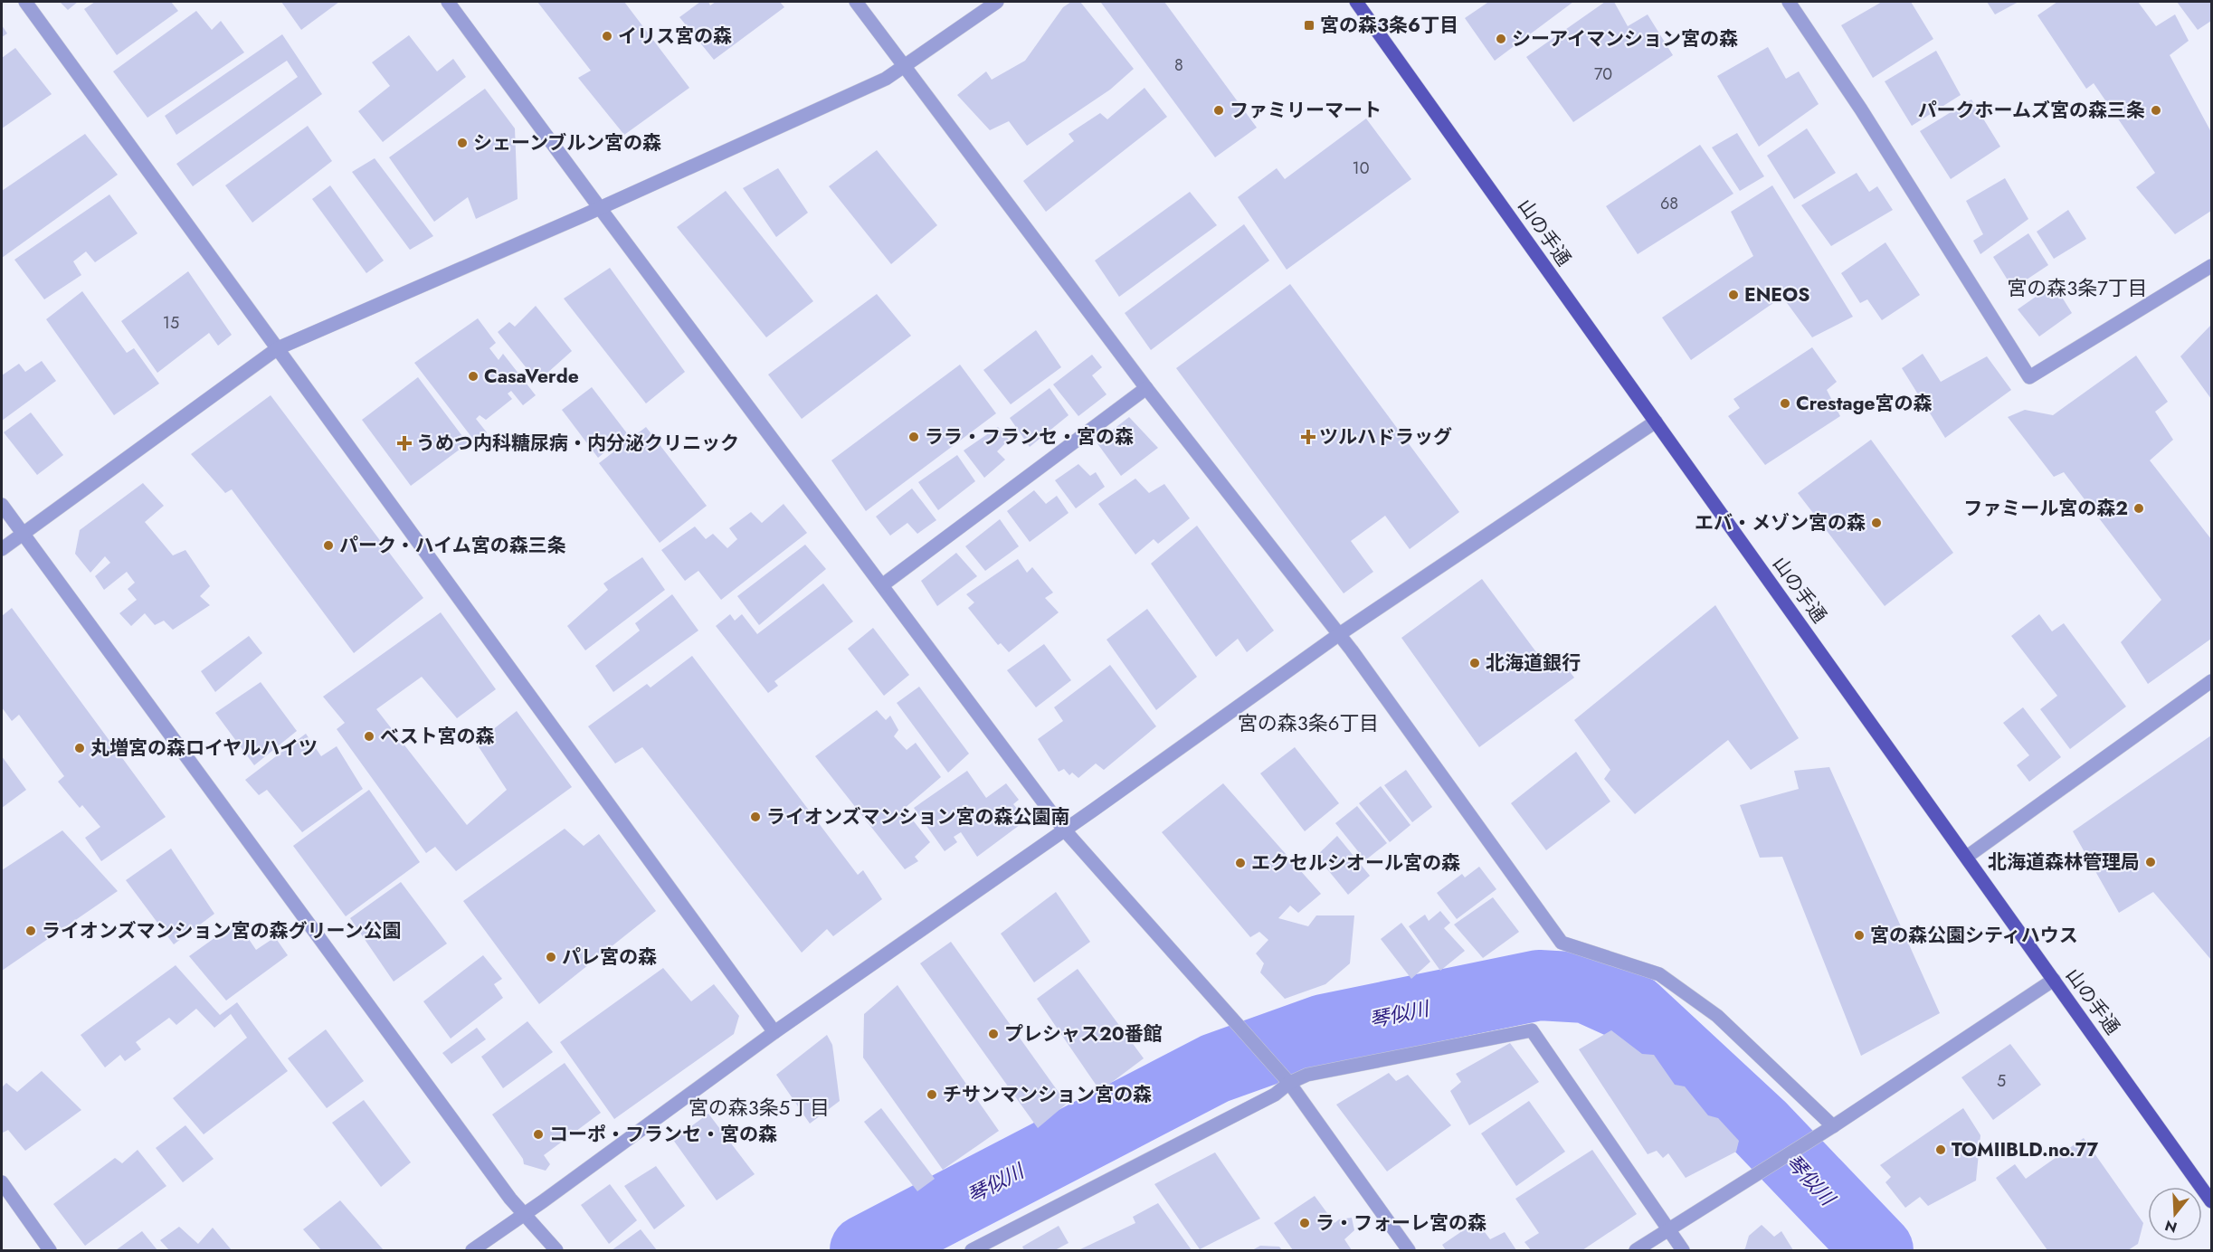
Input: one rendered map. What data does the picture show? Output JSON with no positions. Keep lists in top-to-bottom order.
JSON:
{
  "streets": {
    "main road": ["山の手通"]
  },
  "districts": ["宮の森3条7丁目", "宮の森3条6丁目", "宮の森3条5丁目"],
  "water": ["琴似川"],
  "places": {
    "transit": ["宮の森3条6丁目"],
    "other": [
      "イリス宮の森",
      "シーアイマンション宮の森",
      "ファミリーマート",
      "パークホームズ宮の森三条",
      "シェーンブルン宮の森",
      "ENEOS",
      "CasaVerde",
      "Crestage宮の森",
      "ララ・フランセ・宮の森",
      "ファミール宮の森2",
      "エバ・メゾン宮の森",
      "パーク・ハイム宮の森三条",
      "北海道銀行",
      "ベスト宮の森",
      "丸増宮の森ロイヤルハイツ",
      "ライオンズマンション宮の森公園南",
      "北海道森林管理局",
      "エクセルシオール宮の森",
      "ライオンズマンション宮の森グリーン公園",
      "宮の森公園シティハウス",
      "パレ宮の森",
      "プレシャス20番館",
      "チサンマンション宮の森",
      "コーポ・フランセ・宮の森",
      "TOMIIBLD.no.77",
      "ラ・フォーレ宮の森"
    ],
    "health": ["ツルハドラッグ", "うめつ内科糖尿病・内分泌クリニック"]
  },
  "house_numbers": [
    "8",
    "70",
    "10",
    "68",
    "15",
    "5"
  ],
  "north": "bottom"
}
